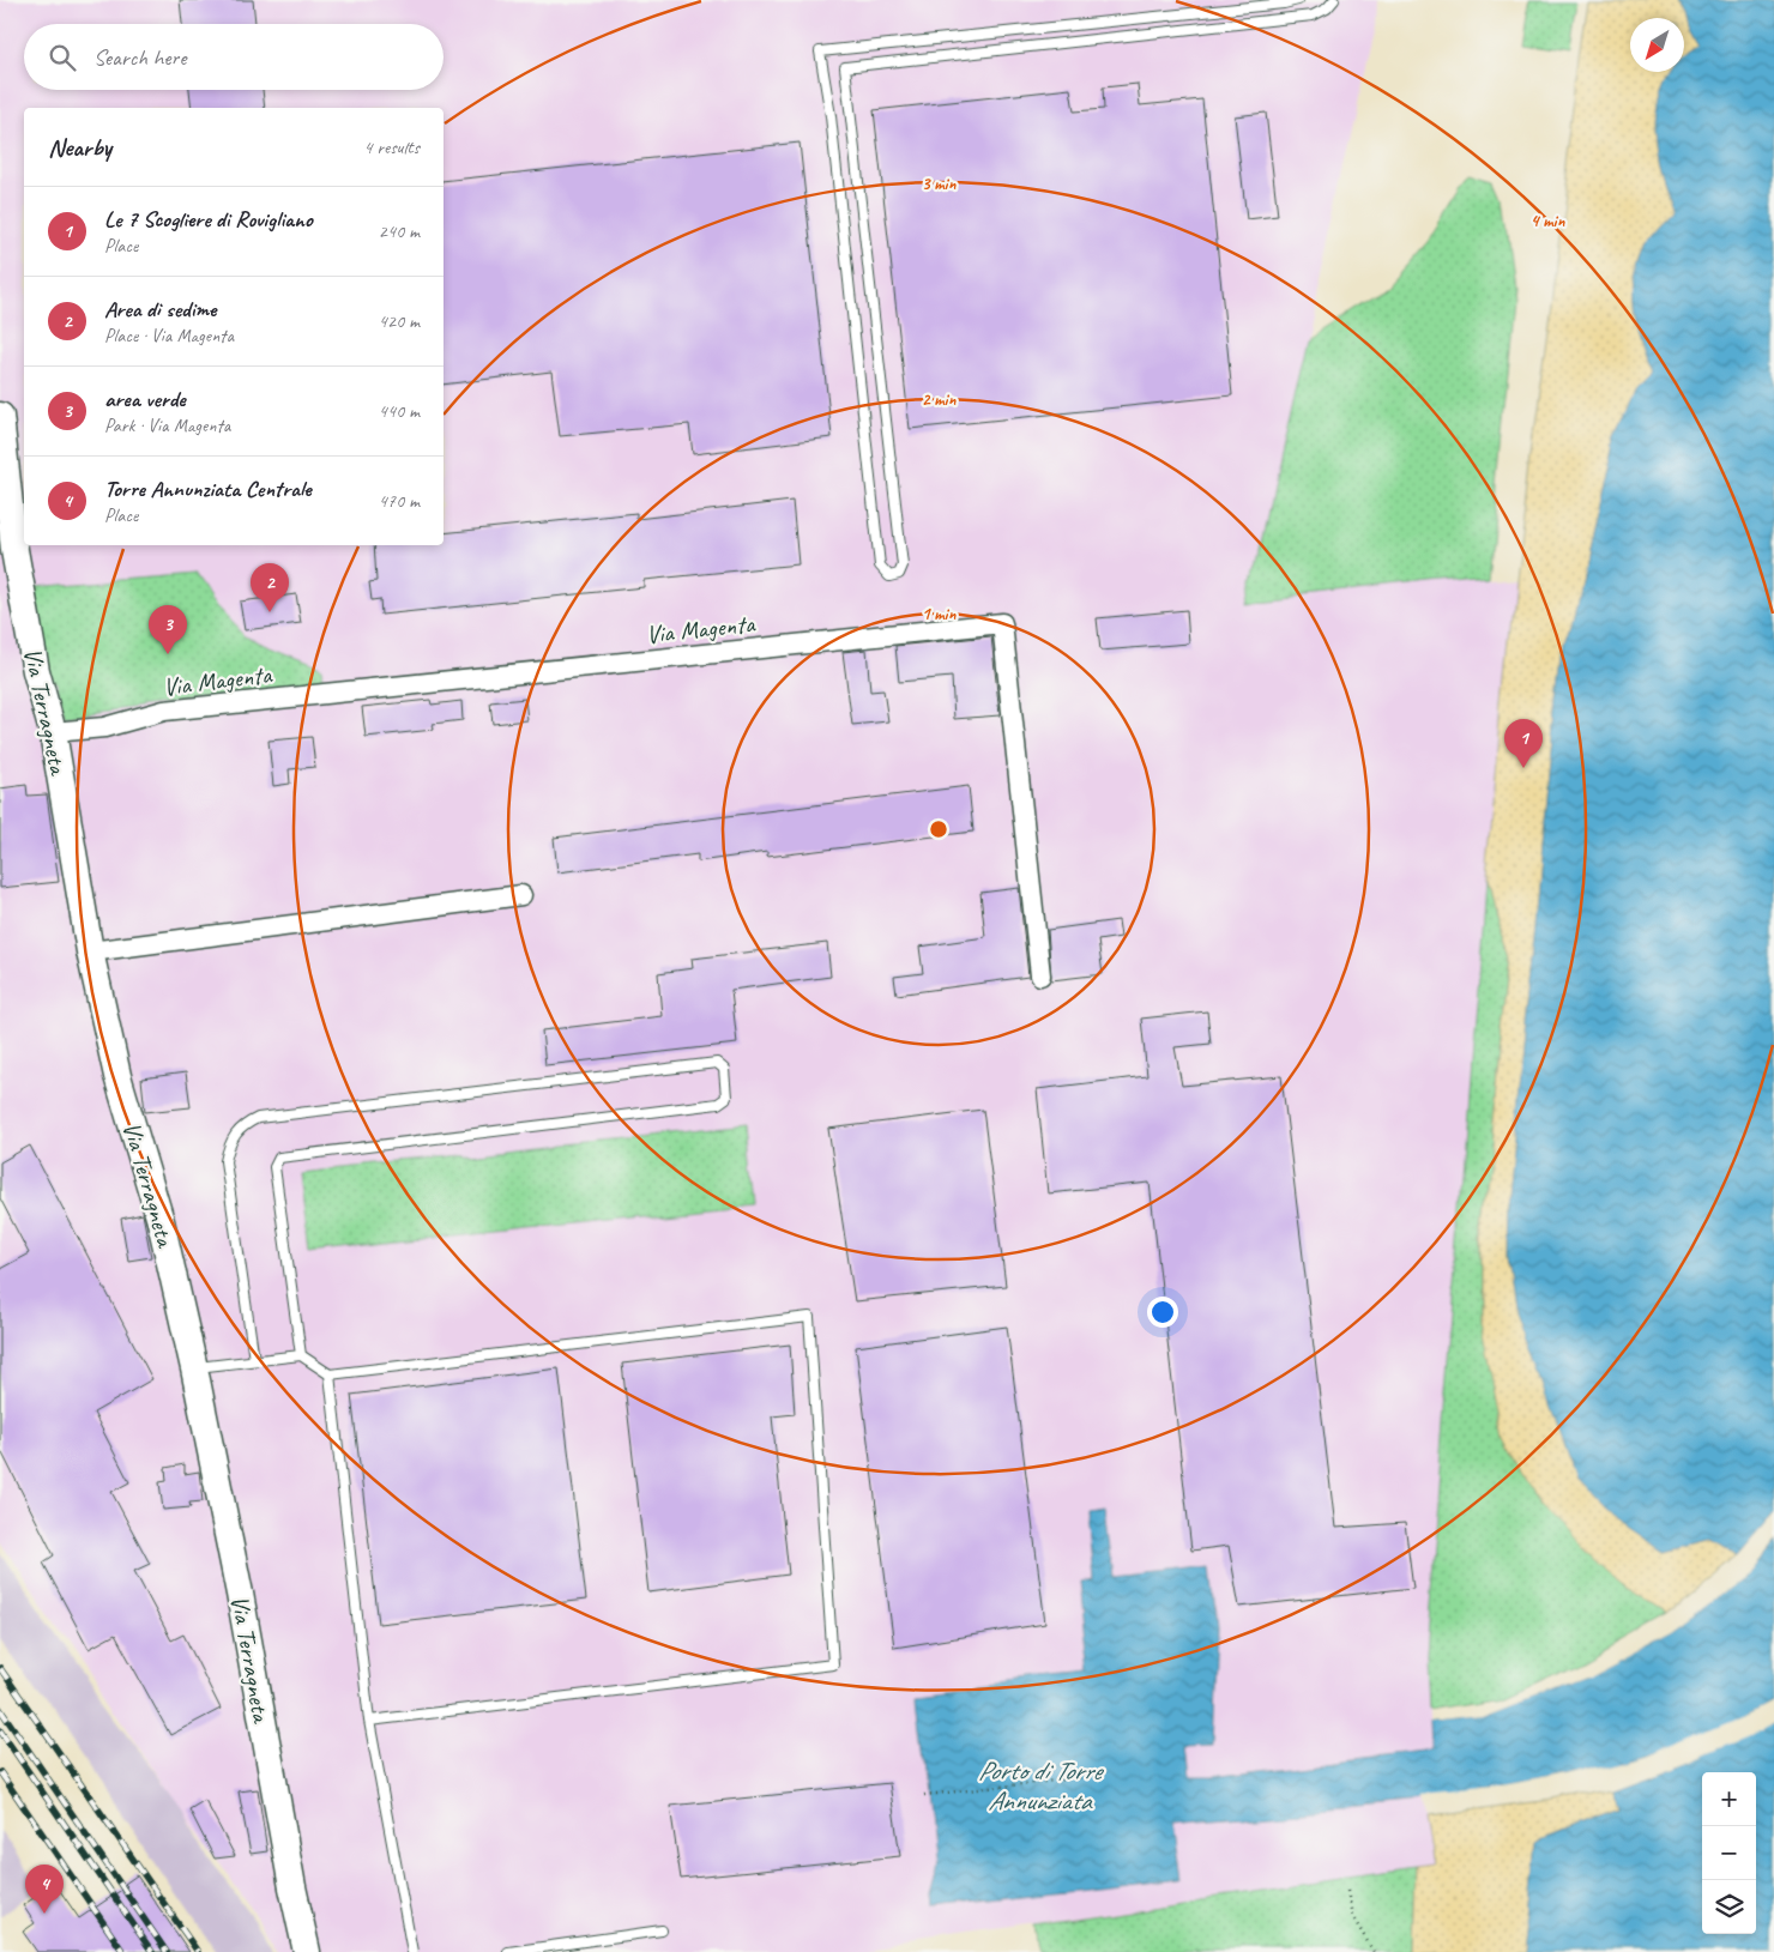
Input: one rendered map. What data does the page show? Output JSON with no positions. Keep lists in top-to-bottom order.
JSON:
{
  "streets": {
    "street": ["Via Magenta", "Via Terragneta"]
  },
  "crossings": [
    ["Via Magenta", "Via Terragneta"]
  ],
  "water": ["Porto di Torre Annunziata"],
  "north": "bottom left",
  "page": {
    "search": "Search here",
    "heading": ["Nearby", "4 results"],
    "list": [
      {
        "mark": "1",
        "name": "Le 7 Scogliere di Rovigliano",
        "note": "Place",
        "value": "240 m"
      },
      {
        "mark": "2",
        "name": "Area di sedime",
        "note": "Place · Via Magenta",
        "value": "420 m"
      },
      {
        "mark": "3",
        "name": "area verde",
        "note": "Park · Via Magenta",
        "value": "440 m"
      },
      {
        "mark": "4",
        "name": "Torre Annunziata Centrale",
        "note": "Place",
        "value": "470 m"
      }
    ],
    "pins": [
      "2",
      "3",
      "1",
      "4"
    ],
    "map_buttons": ["+", "−"]
  },
  "rings": [
    "3 min",
    "4 min",
    "2 min",
    "1 min"
  ]
}
